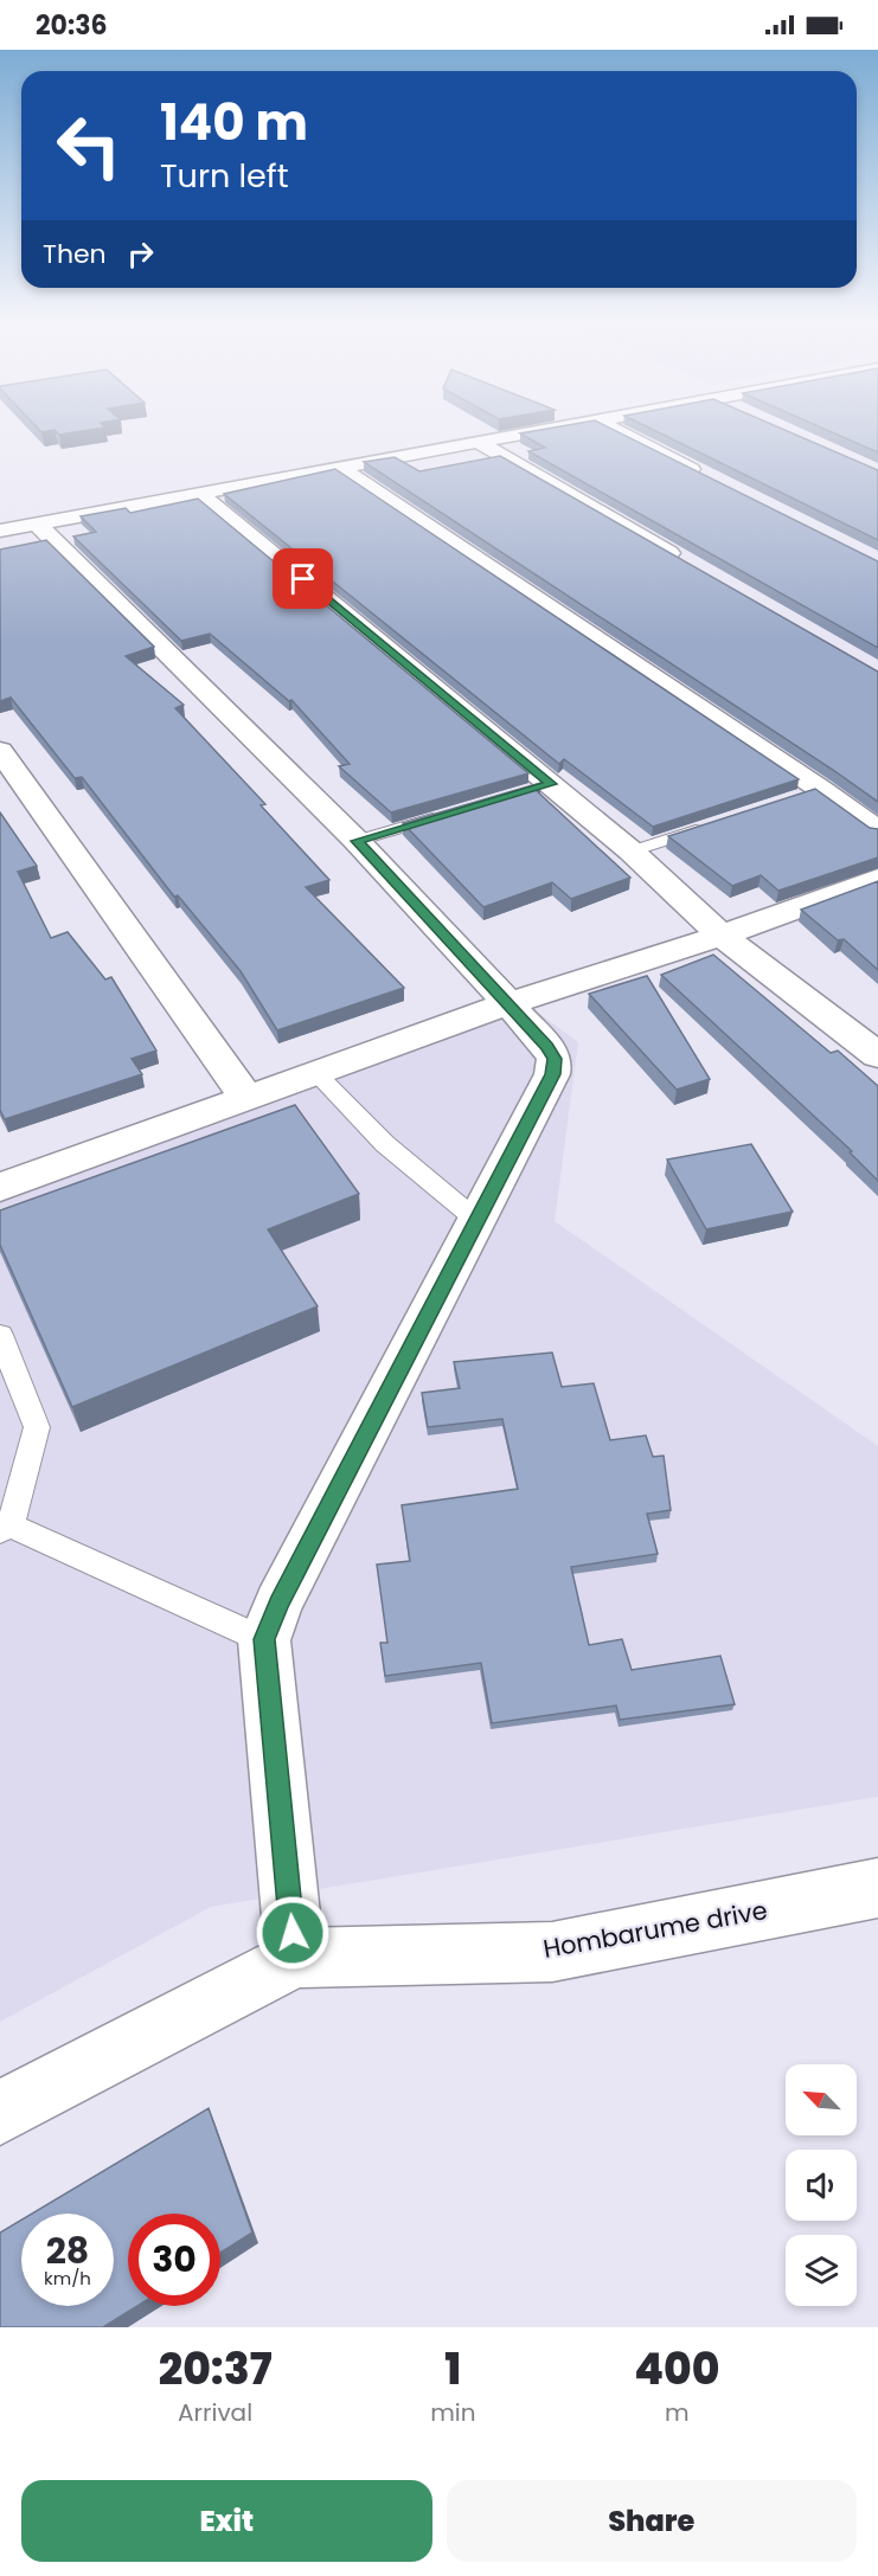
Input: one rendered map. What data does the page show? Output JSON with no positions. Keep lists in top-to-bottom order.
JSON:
{
  "streets": {
    "street": ["Hombarume drive"]
  },
  "north": "top left",
  "page": {
    "status": "20:36",
    "turn": ["140 m", "Turn left"],
    "then": "Then",
    "speed": "28 km/h",
    "limit": "30",
    "eta": [
      "20:37",
      "Arrival",
      "1",
      "min",
      "400",
      "m"
    ],
    "buttons": ["Exit", "Share"]
  }
}
